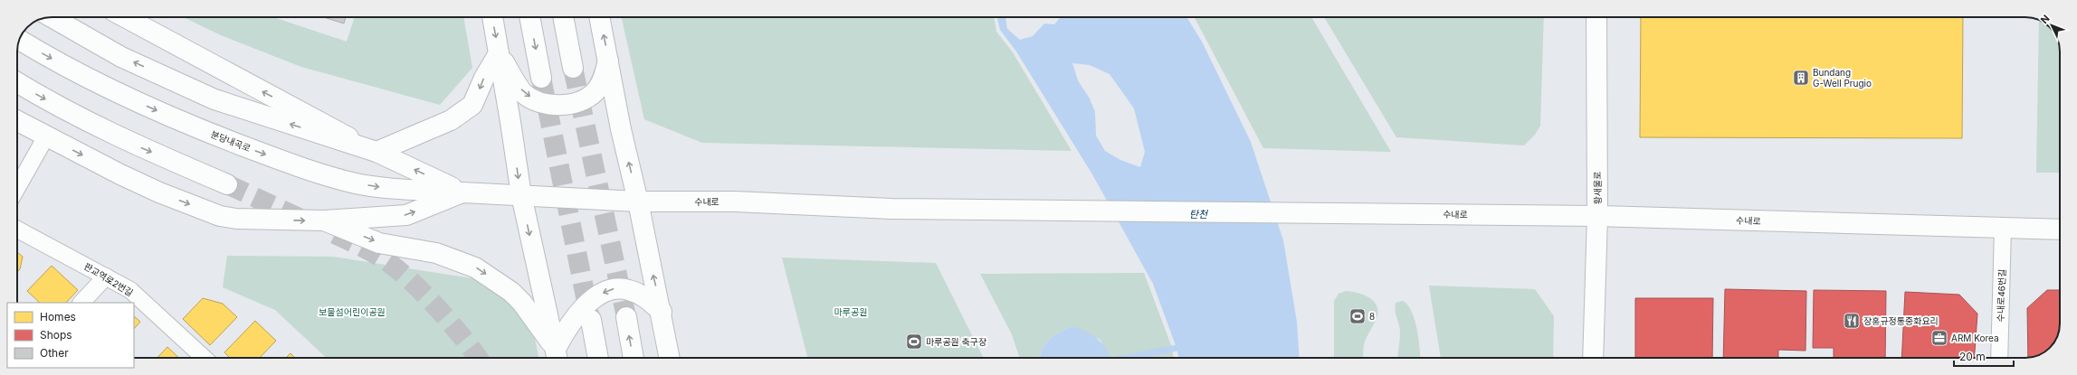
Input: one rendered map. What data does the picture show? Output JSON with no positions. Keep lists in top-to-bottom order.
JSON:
{
  "streets": {
    "main road": ["분당내곡로", "황새울로", "수내로"],
    "street": ["판교역로2번길", "수내로46번길"]
  },
  "crossings": [
    ["분당내곡로", "수내로"],
    ["황새울로", "수내로"],
    ["수내로", "수내로46번길"]
  ],
  "water": ["탄천"],
  "parks": ["보물섬어린이공원", "마루공원"],
  "places": {
    "building": ["Bundang G-Well Prugio"],
    "sports": ["8", "마루공원 축구장"],
    "restaurant": ["장홍규정통중화요리"],
    "office": ["ARM Korea"]
  },
  "legend": ["Homes", "Shops", "Other"],
  "scale_bar": "20 m",
  "north": "top left"
}
